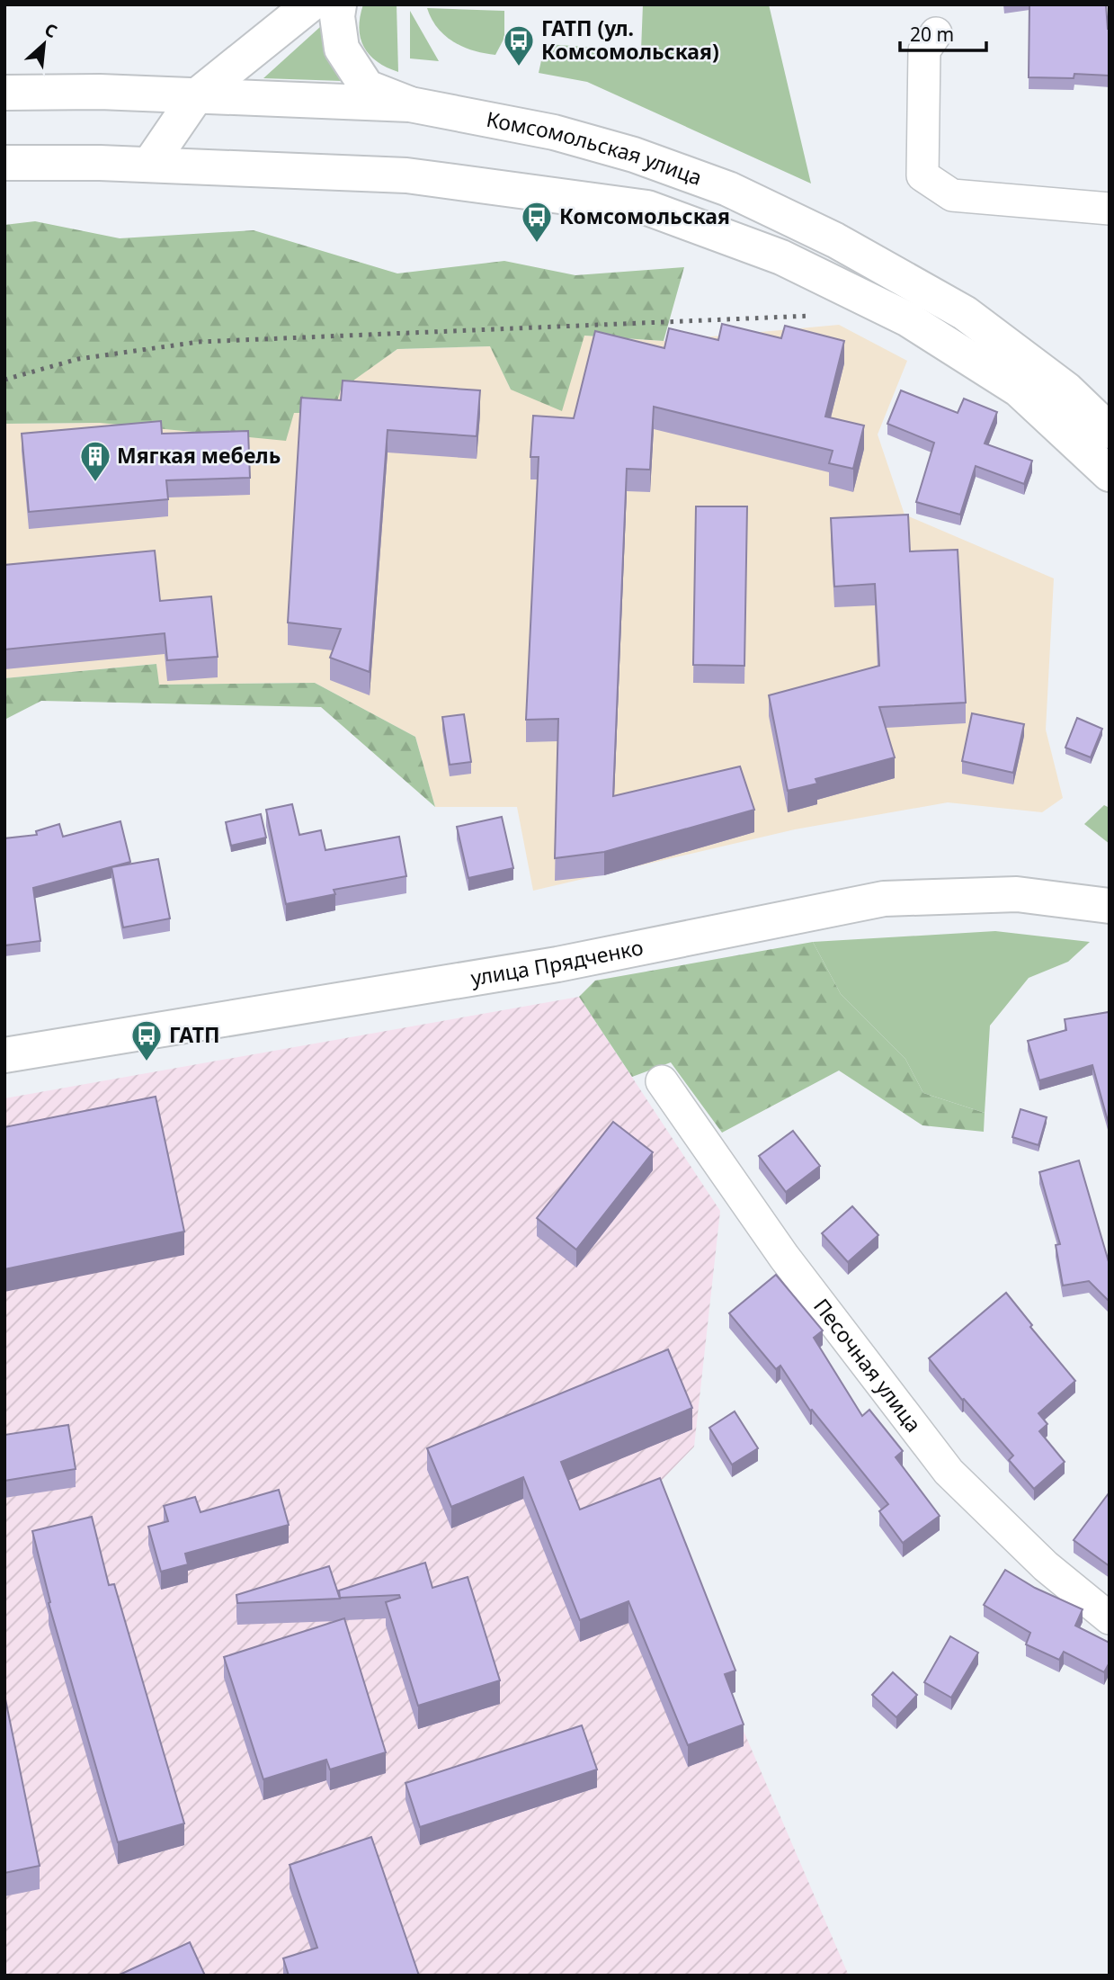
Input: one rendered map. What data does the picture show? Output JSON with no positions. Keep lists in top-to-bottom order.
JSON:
{
  "streets": {
    "main road": ["Комсомольская улица", "улица Прядченко"],
    "street": ["Песочная улица"]
  },
  "places": {
    "bus stop": ["ГАТП (ул. Комсомольская)", "Комсомольская", "ГАТП"],
    "building": ["Мягкая мебель"]
  },
  "scale_bar": "20 m",
  "north": "top right"
}
